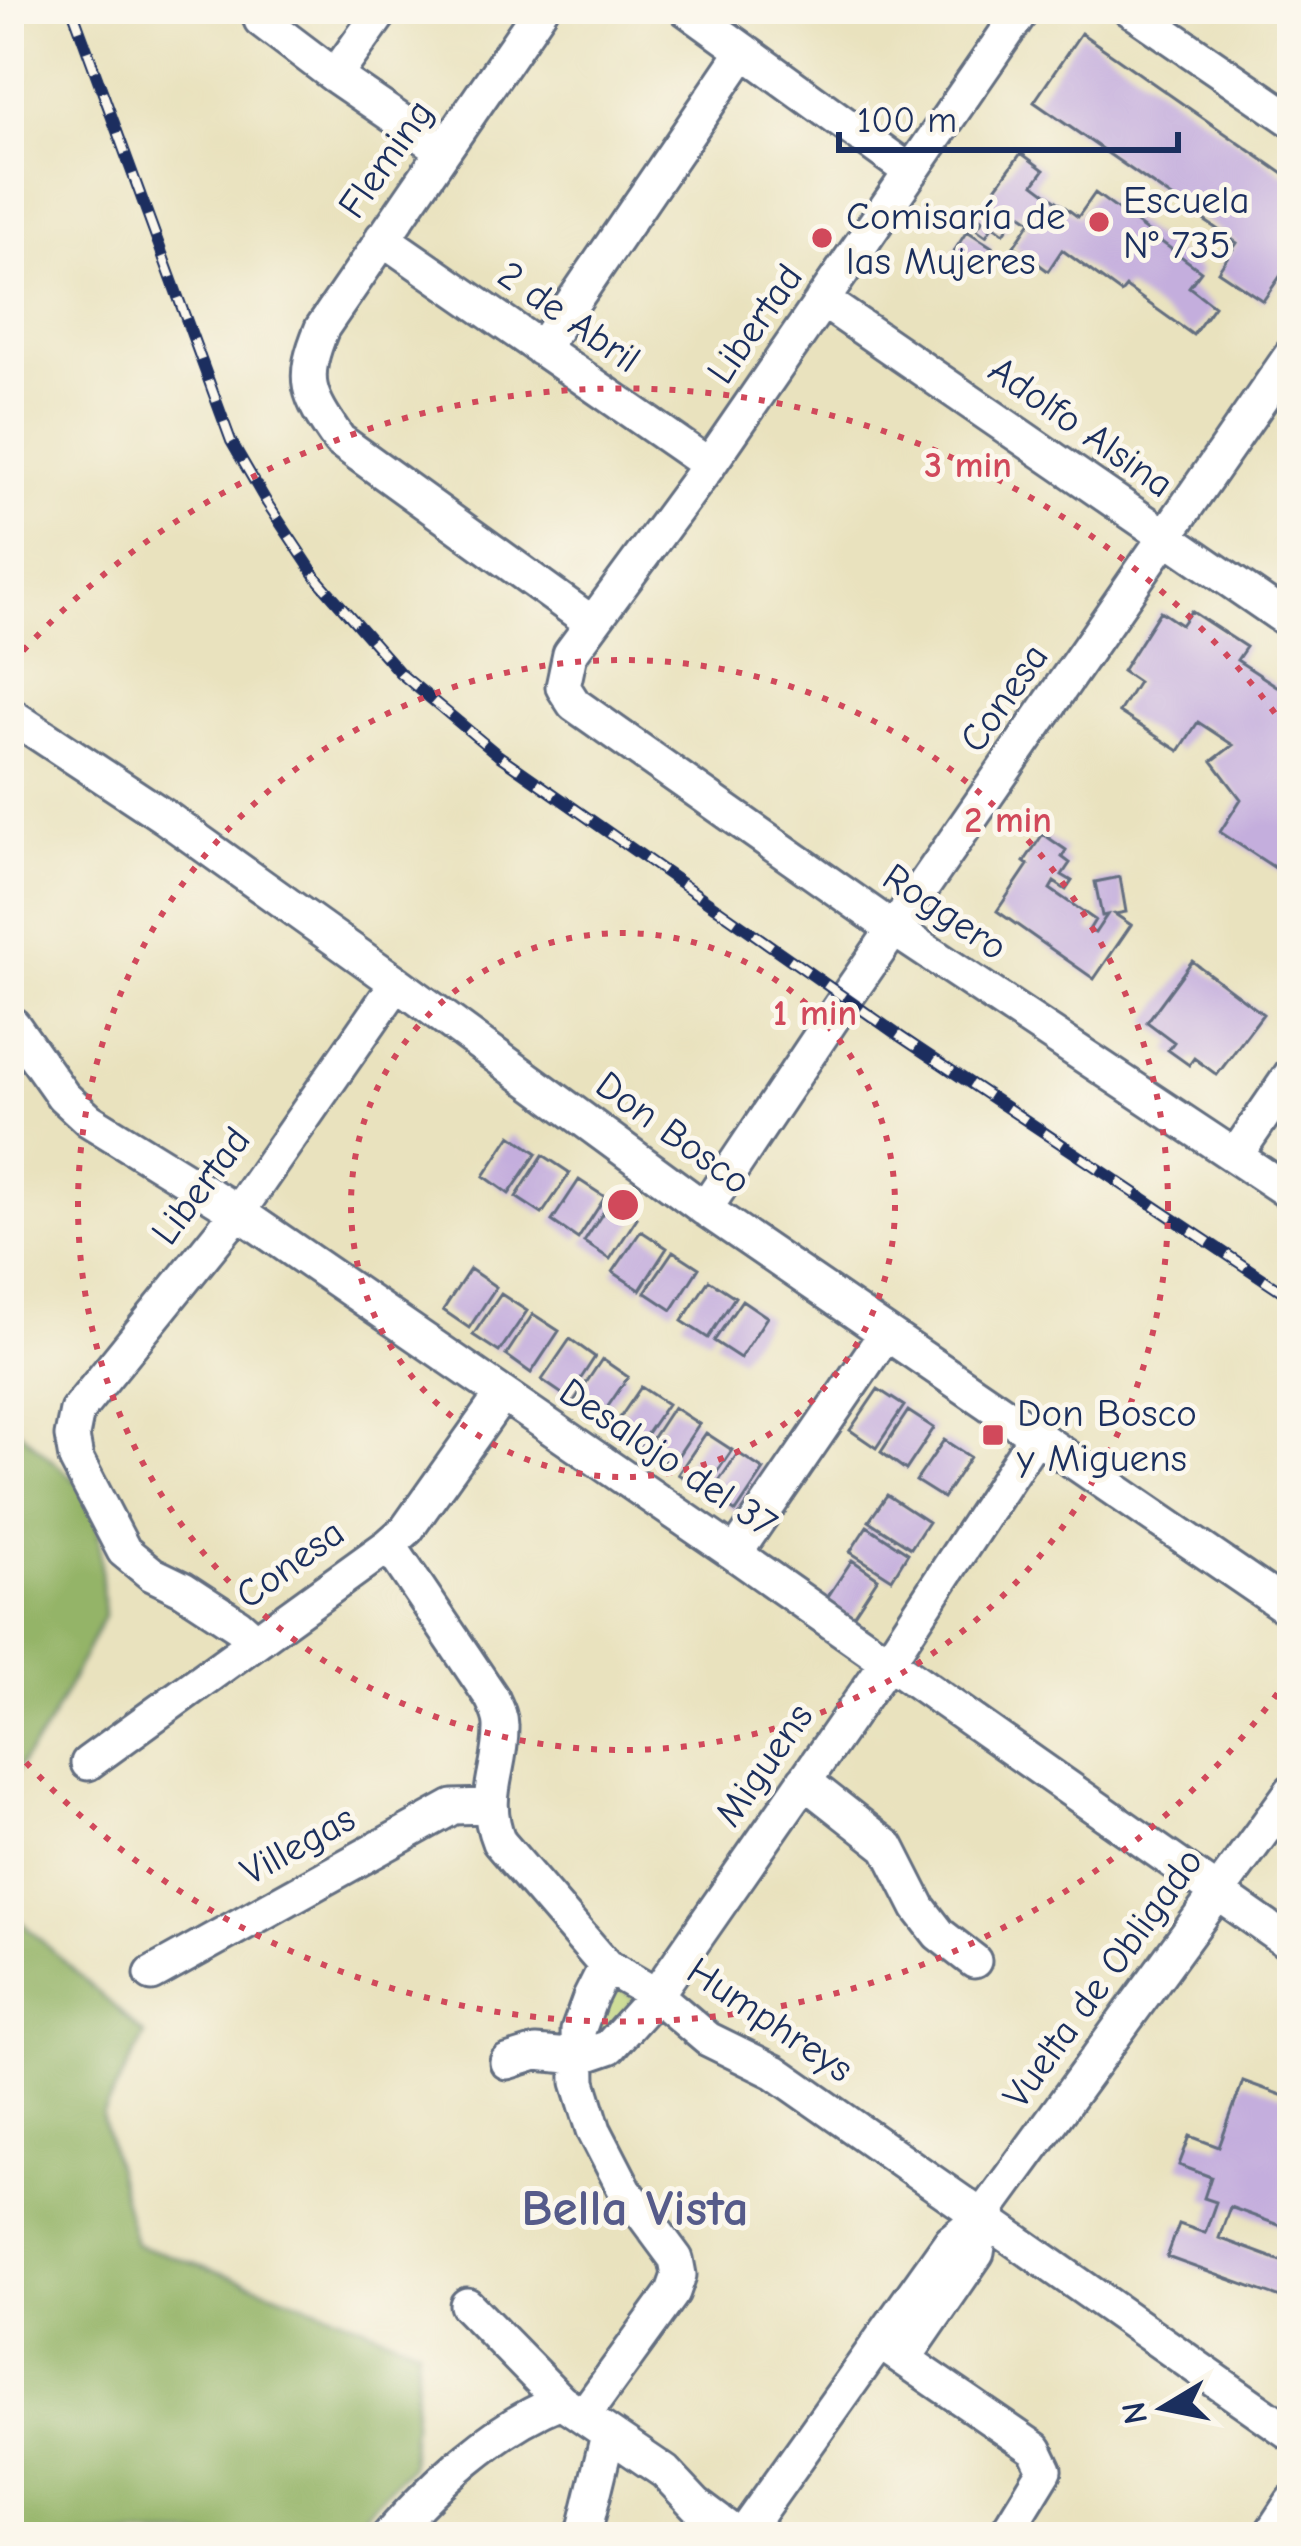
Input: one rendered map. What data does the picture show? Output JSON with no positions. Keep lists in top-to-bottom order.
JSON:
{
  "streets": {
    "street": [
      "Fleming",
      "2 de Abril",
      "Libertad",
      "Adolfo Alsina",
      "Conesa",
      "Roggero",
      "Don Bosco",
      "Desalojo del 37",
      "Miguens",
      "Villegas",
      "Vuelta de Obligado",
      "Humphreys"
    ]
  },
  "crossings": [
    ["Fleming", "2 de Abril"],
    ["Fleming", "Libertad"],
    ["2 de Abril", "Libertad"],
    ["Libertad", "Adolfo Alsina"],
    ["Libertad", "Conesa"],
    ["Libertad", "Roggero"],
    ["Libertad", "Don Bosco"],
    ["Libertad", "Desalojo del 37"],
    ["Adolfo Alsina", "Conesa"],
    ["Conesa", "Roggero"],
    ["Conesa", "Don Bosco"],
    ["Conesa", "Desalojo del 37"],
    ["Don Bosco", "Miguens"],
    ["Desalojo del 37", "Miguens"],
    ["Desalojo del 37", "Vuelta de Obligado"],
    ["Miguens", "Humphreys"],
    ["Villegas", "Humphreys"],
    ["Vuelta de Obligado", "Humphreys"]
  ],
  "districts": ["Bella Vista"],
  "places": {
    "other": ["Escuela N° 735", "Comisaría de las Mujeres"],
    "transit": ["Don Bosco y Miguens"]
  },
  "scale_bar": "100 m",
  "north": "left",
  "rings": ["3 min", "2 min", "1 min"]
}
